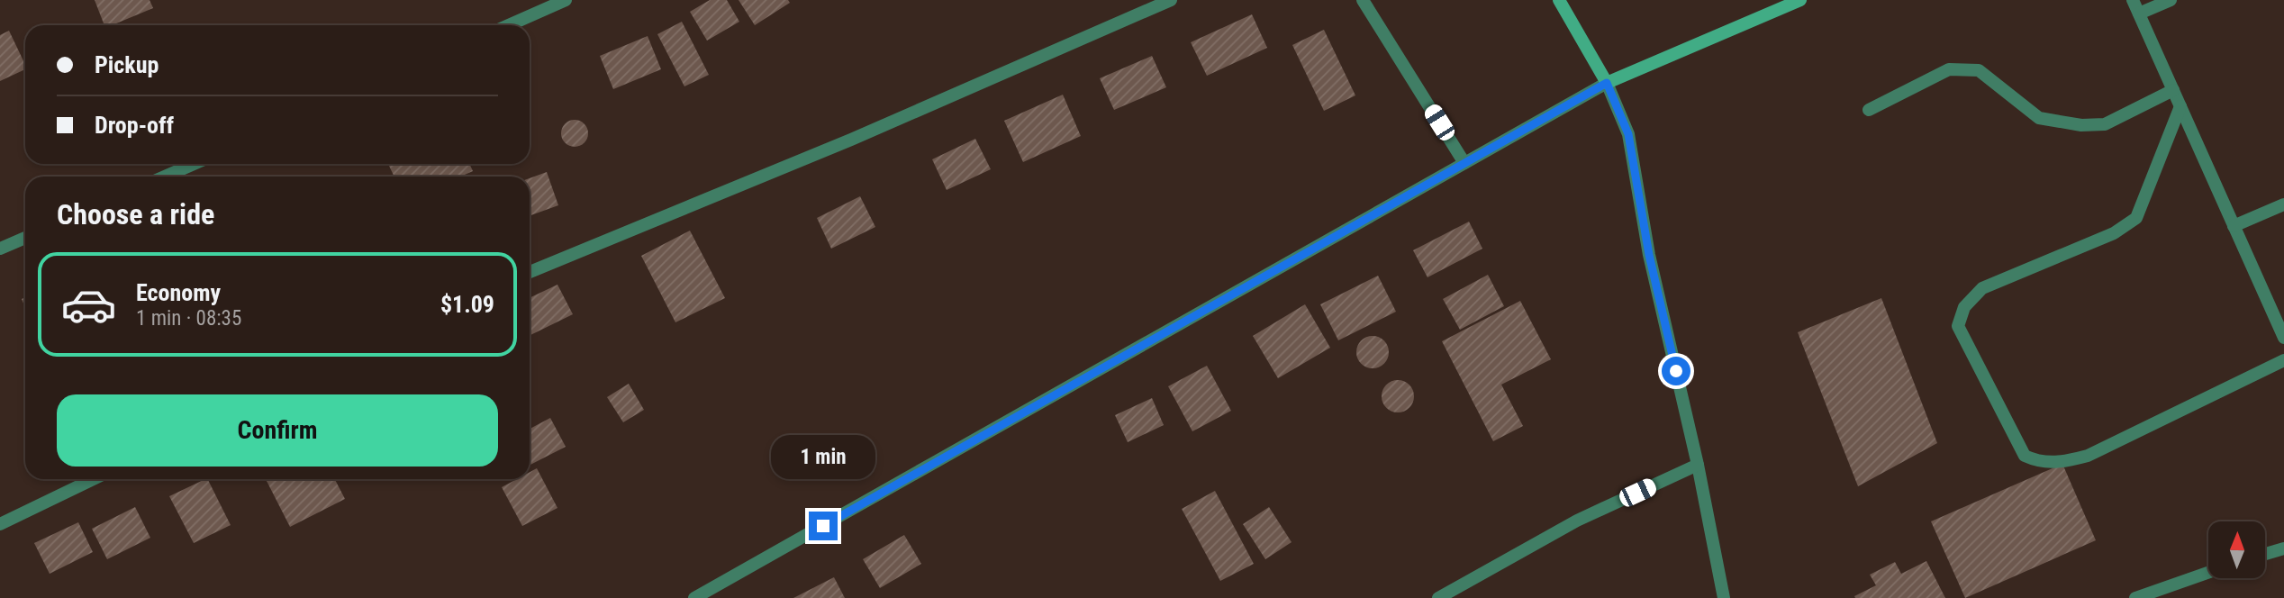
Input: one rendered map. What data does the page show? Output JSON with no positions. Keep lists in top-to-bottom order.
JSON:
{
  "north": "top",
  "page": {
    "banner": ["Pickup", "Drop-off"],
    "heading": "Choose a ride",
    "list": [
      {
        "name": "Economy",
        "note": "1 min · 08:35",
        "value": "$1.09"
      }
    ],
    "buttons": "Confirm",
    "bubble": "1 min"
  }
}
